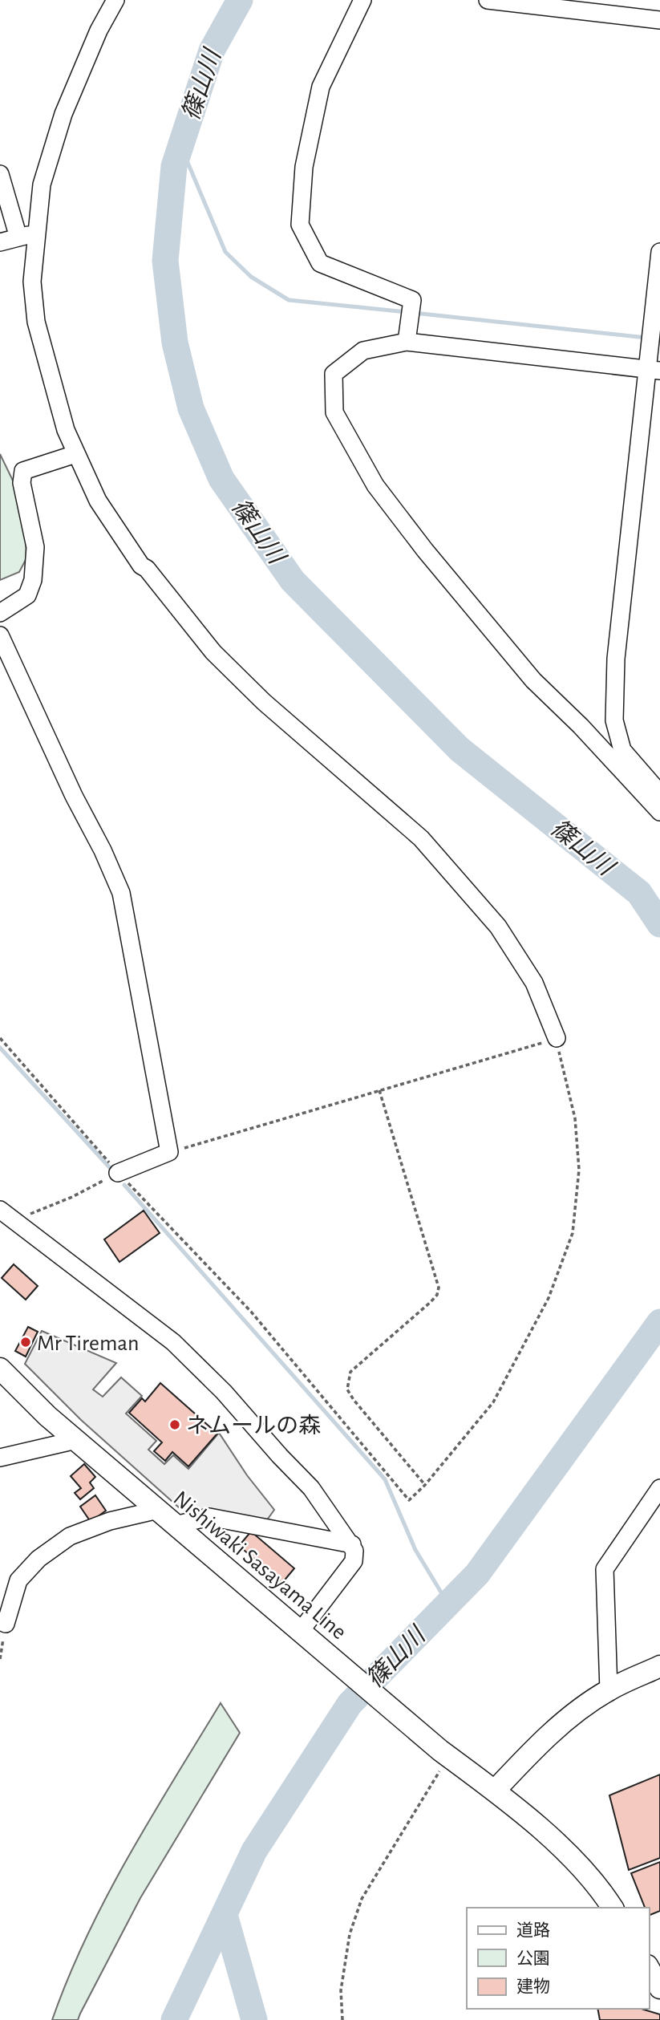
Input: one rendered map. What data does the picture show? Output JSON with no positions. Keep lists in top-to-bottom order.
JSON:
{
  "streets": {
    "main road": ["Nishiwaki Sasayama Line"]
  },
  "water": ["篠山川"],
  "places": ["Mr Tireman", "ネムールの森"],
  "legend": ["道路", "公園", "建物"]
}
